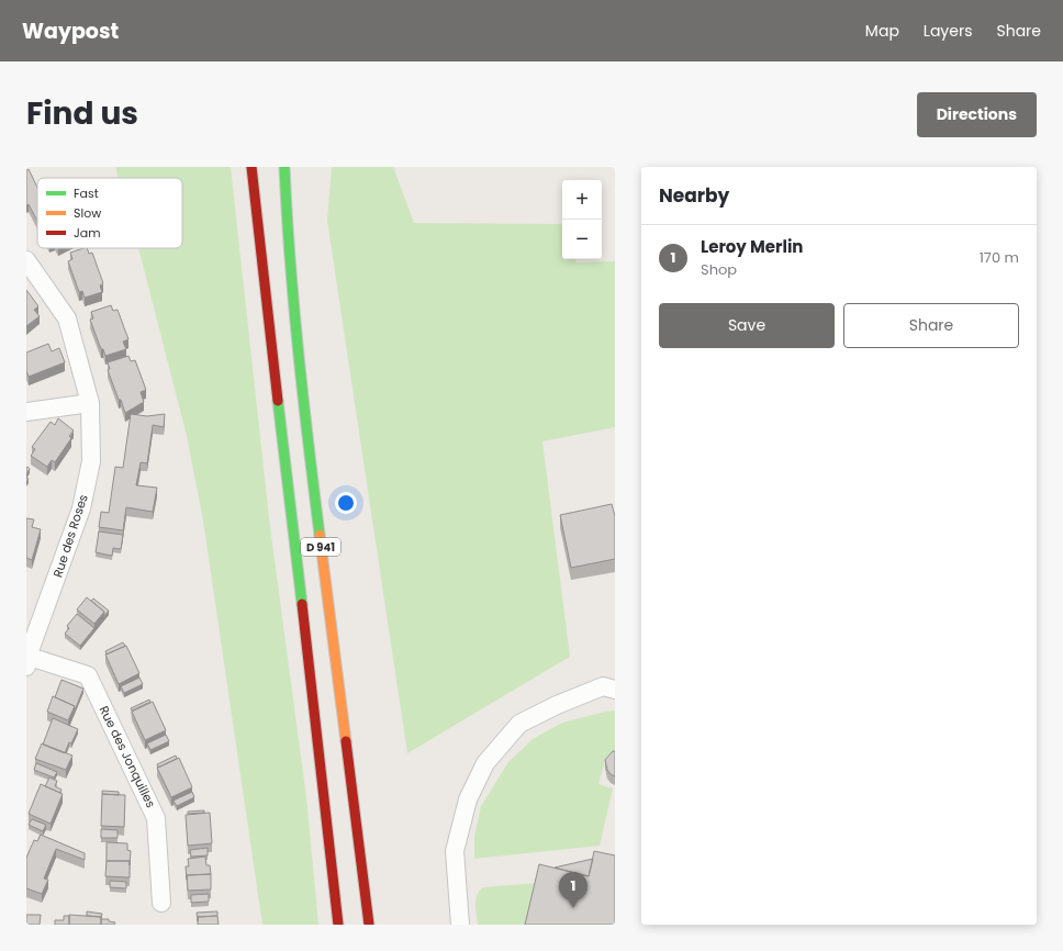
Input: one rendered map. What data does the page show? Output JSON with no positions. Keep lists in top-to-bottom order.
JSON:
{
  "streets": {
    "highway": ["D 941"],
    "street": ["Rue des Roses", "Rue des Jonquilles"]
  },
  "crossings": [
    ["Rue des Roses", "Rue des Jonquilles"]
  ],
  "legend": ["Fast", "Slow", "Jam"],
  "page": {
    "header": "Waypost",
    "nav": ["Map", "Layers", "Share"],
    "title": "Find us",
    "buttons": [
      "Directions",
      ["Save", "Share"]
    ],
    "heading": "Nearby",
    "map_buttons": ["+", "−"],
    "list": [
      {
        "mark": "1",
        "name": "Leroy Merlin",
        "note": "Shop",
        "value": "170 m"
      }
    ],
    "pins": "1"
  }
}
